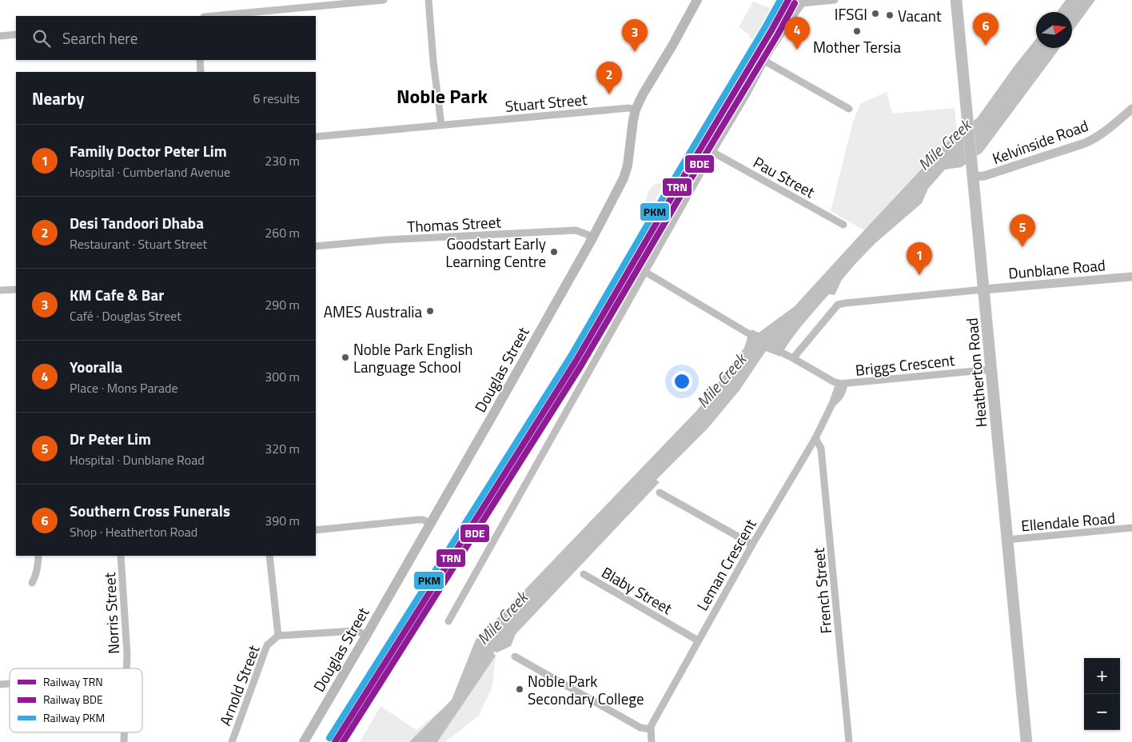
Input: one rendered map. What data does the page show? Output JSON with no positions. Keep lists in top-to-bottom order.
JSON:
{
  "streets": {
    "main road": ["Douglas Street", "Heatherton Road"],
    "street": [
      "Stuart Street",
      "Kelvinside Road",
      "Pau Street",
      "Thomas Street",
      "Dunblane Road",
      "Briggs Crescent",
      "Ellendale Road",
      "Leman Crescent",
      "Blaby Street",
      "French Street",
      "Norris Street",
      "Arnold Street"
    ]
  },
  "crossings": [
    ["Stuart Street", "Douglas Street"],
    ["Kelvinside Road", "Heatherton Road"],
    ["Thomas Street", "Douglas Street"],
    ["Dunblane Road", "Heatherton Road"],
    ["Briggs Crescent", "Heatherton Road"],
    ["Briggs Crescent", "Leman Crescent"],
    ["Douglas Street", "Arnold Street"],
    ["Heatherton Road", "Ellendale Road"],
    ["Leman Crescent", "Blaby Street"],
    ["Leman Crescent", "French Street"]
  ],
  "districts": ["Noble Park"],
  "water": ["Mile Creek"],
  "places": [
    "IFSGI",
    "Vacant",
    "Mother Tersia",
    "Goodstart Early Learning Centre",
    "AMES Australia",
    "Noble Park English Language School",
    "Noble Park Secondary College"
  ],
  "lines": ["rail line TRN", "rail line PKM", "rail line BDE"],
  "legend": ["Railway TRN", "Railway BDE", "Railway PKM"],
  "north": "right",
  "page": {
    "pins": [
      "6",
      "4",
      "3",
      "2",
      "5",
      "1"
    ],
    "search": "Search here",
    "heading": ["Nearby", "6 results"],
    "list": [
      {
        "mark": "1",
        "name": "Family Doctor Peter Lim",
        "note": "Hospital · Cumberland Avenue",
        "value": "230 m"
      },
      {
        "mark": "2",
        "name": "Desi Tandoori Dhaba",
        "note": "Restaurant · Stuart Street",
        "value": "260 m"
      },
      {
        "mark": "3",
        "name": "KM Cafe & Bar",
        "note": "Café · Douglas Street",
        "value": "290 m"
      },
      {
        "mark": "4",
        "name": "Yooralla",
        "note": "Place · Mons Parade",
        "value": "300 m"
      },
      {
        "mark": "5",
        "name": "Dr Peter Lim",
        "note": "Hospital · Dunblane Road",
        "value": "320 m"
      },
      {
        "mark": "6",
        "name": "Southern Cross Funerals",
        "note": "Shop · Heatherton Road",
        "value": "390 m"
      }
    ],
    "map_buttons": ["+", "−"]
  }
}
